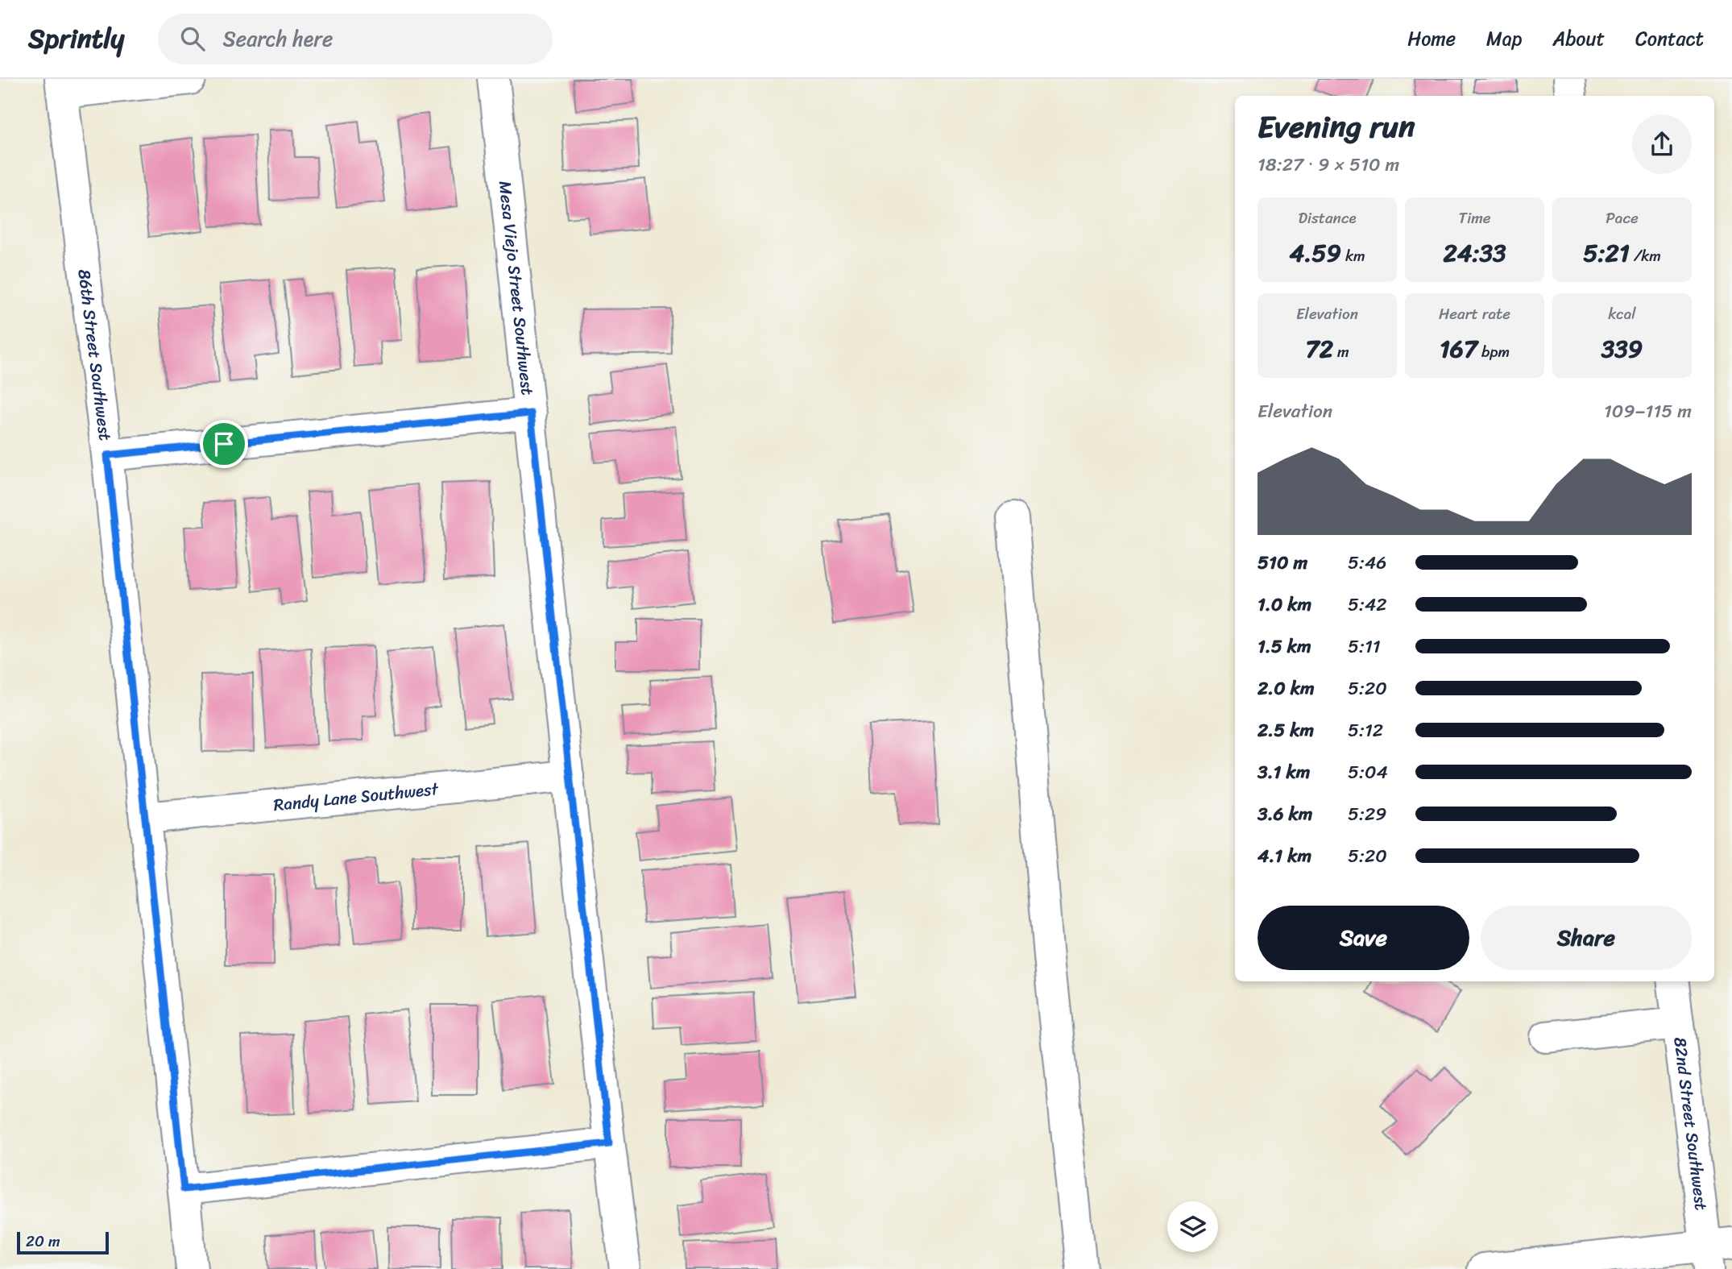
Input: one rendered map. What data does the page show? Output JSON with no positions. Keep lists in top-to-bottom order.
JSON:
{
  "streets": {
    "street": [
      "Mesa Viejo Street Southwest",
      "86th Street Southwest",
      "Randy Lane Southwest",
      "82nd Street Southwest"
    ]
  },
  "crossings": [
    ["Mesa Viejo Street Southwest", "Randy Lane Southwest"],
    ["86th Street Southwest", "Randy Lane Southwest"]
  ],
  "scale_bar": "20 m",
  "page": {
    "header": "Sprintly",
    "search": "Search here",
    "nav": [
      "Home",
      "Map",
      "About",
      "Contact"
    ],
    "heading": ["Evening run", "18:27 · 9 × 510 m"],
    "stats": [
      ["Distance", "4.59 km"],
      ["Time", "24:33"],
      ["Pace", "5:21 /km"],
      ["Elevation", "72 m"],
      ["Heart rate", "167 bpm"],
      ["kcal", "339"]
    ],
    "chart": ["Elevation", "109–115 m"],
    "list": [
      {
        "name": "510 m",
        "note": "5:46"
      },
      {
        "name": "1.0 km",
        "note": "5:42"
      },
      {
        "name": "1.5 km",
        "note": "5:11"
      },
      {
        "name": "2.0 km",
        "note": "5:20"
      },
      {
        "name": "2.5 km",
        "note": "5:12"
      },
      {
        "name": "3.1 km",
        "note": "5:04"
      },
      {
        "name": "3.6 km",
        "note": "5:29"
      },
      {
        "name": "4.1 km",
        "note": "5:20"
      }
    ],
    "buttons": ["Save", "Share"],
    "scale": "20 m"
  }
}
